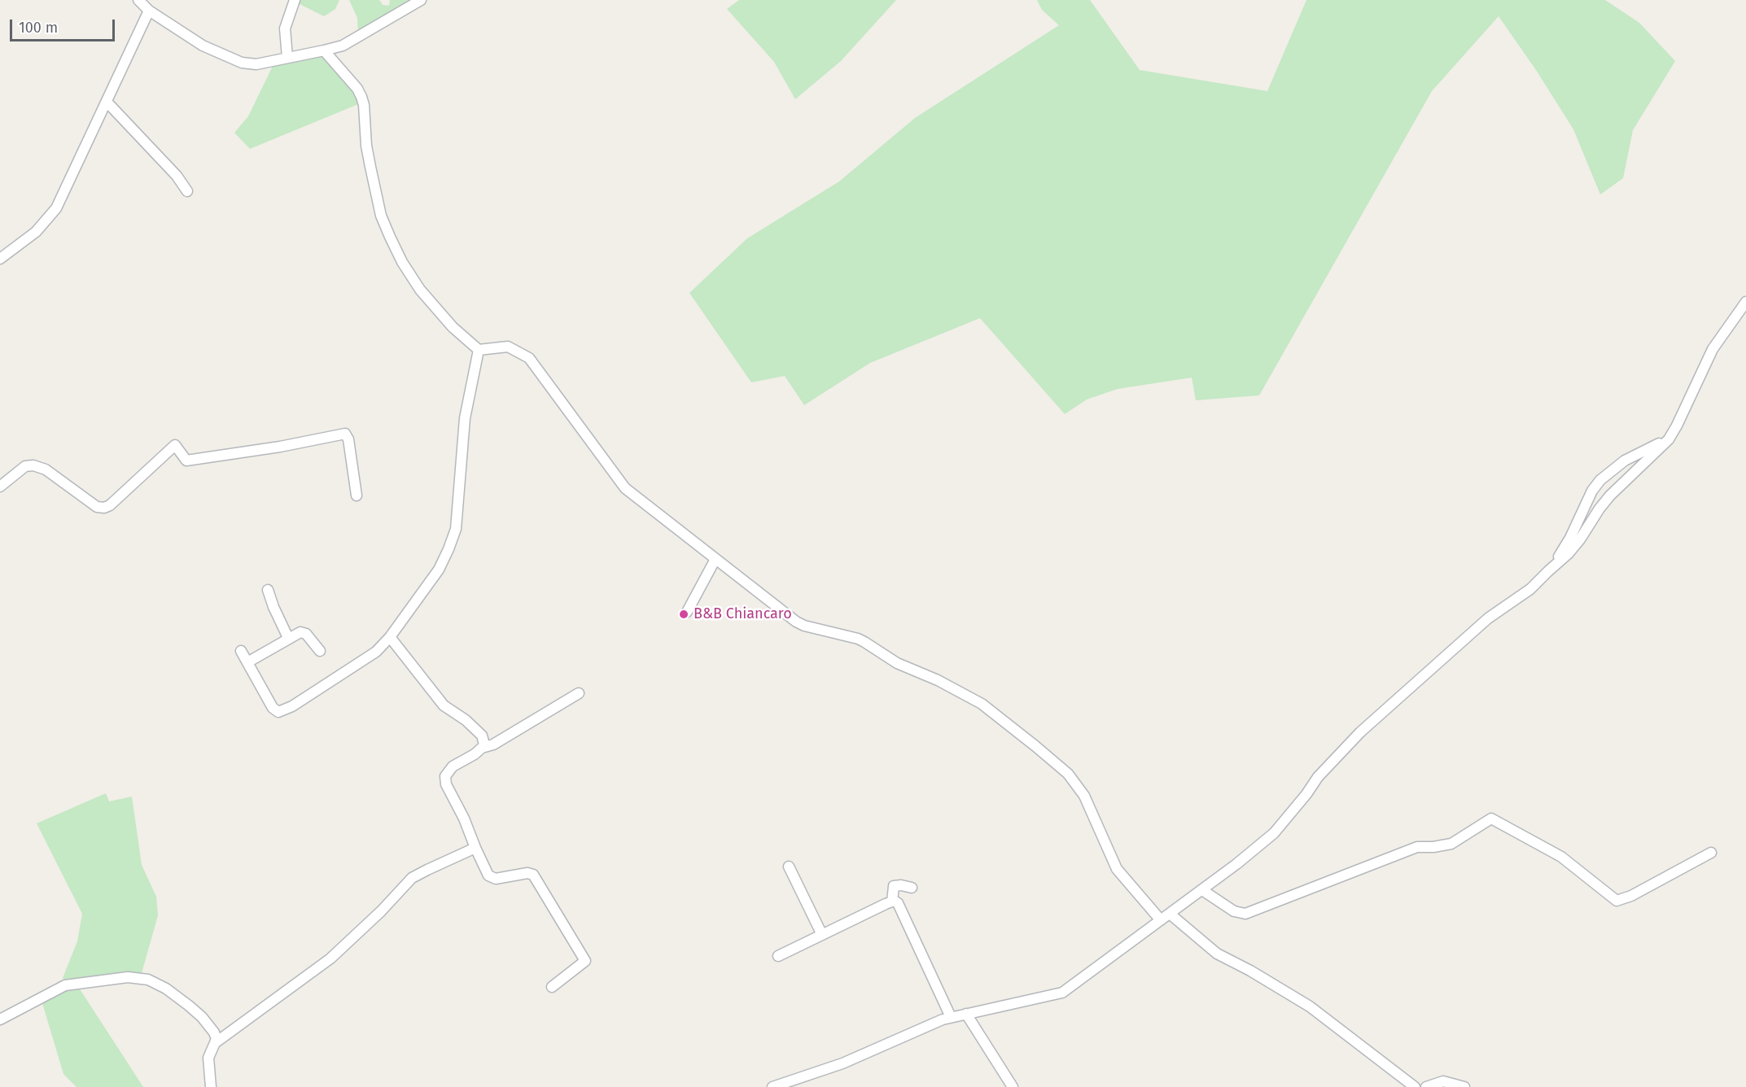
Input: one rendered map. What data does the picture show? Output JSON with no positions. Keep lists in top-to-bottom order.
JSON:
{
  "places": ["B&B Chiancaro"],
  "scale_bar": "100 m"
}
